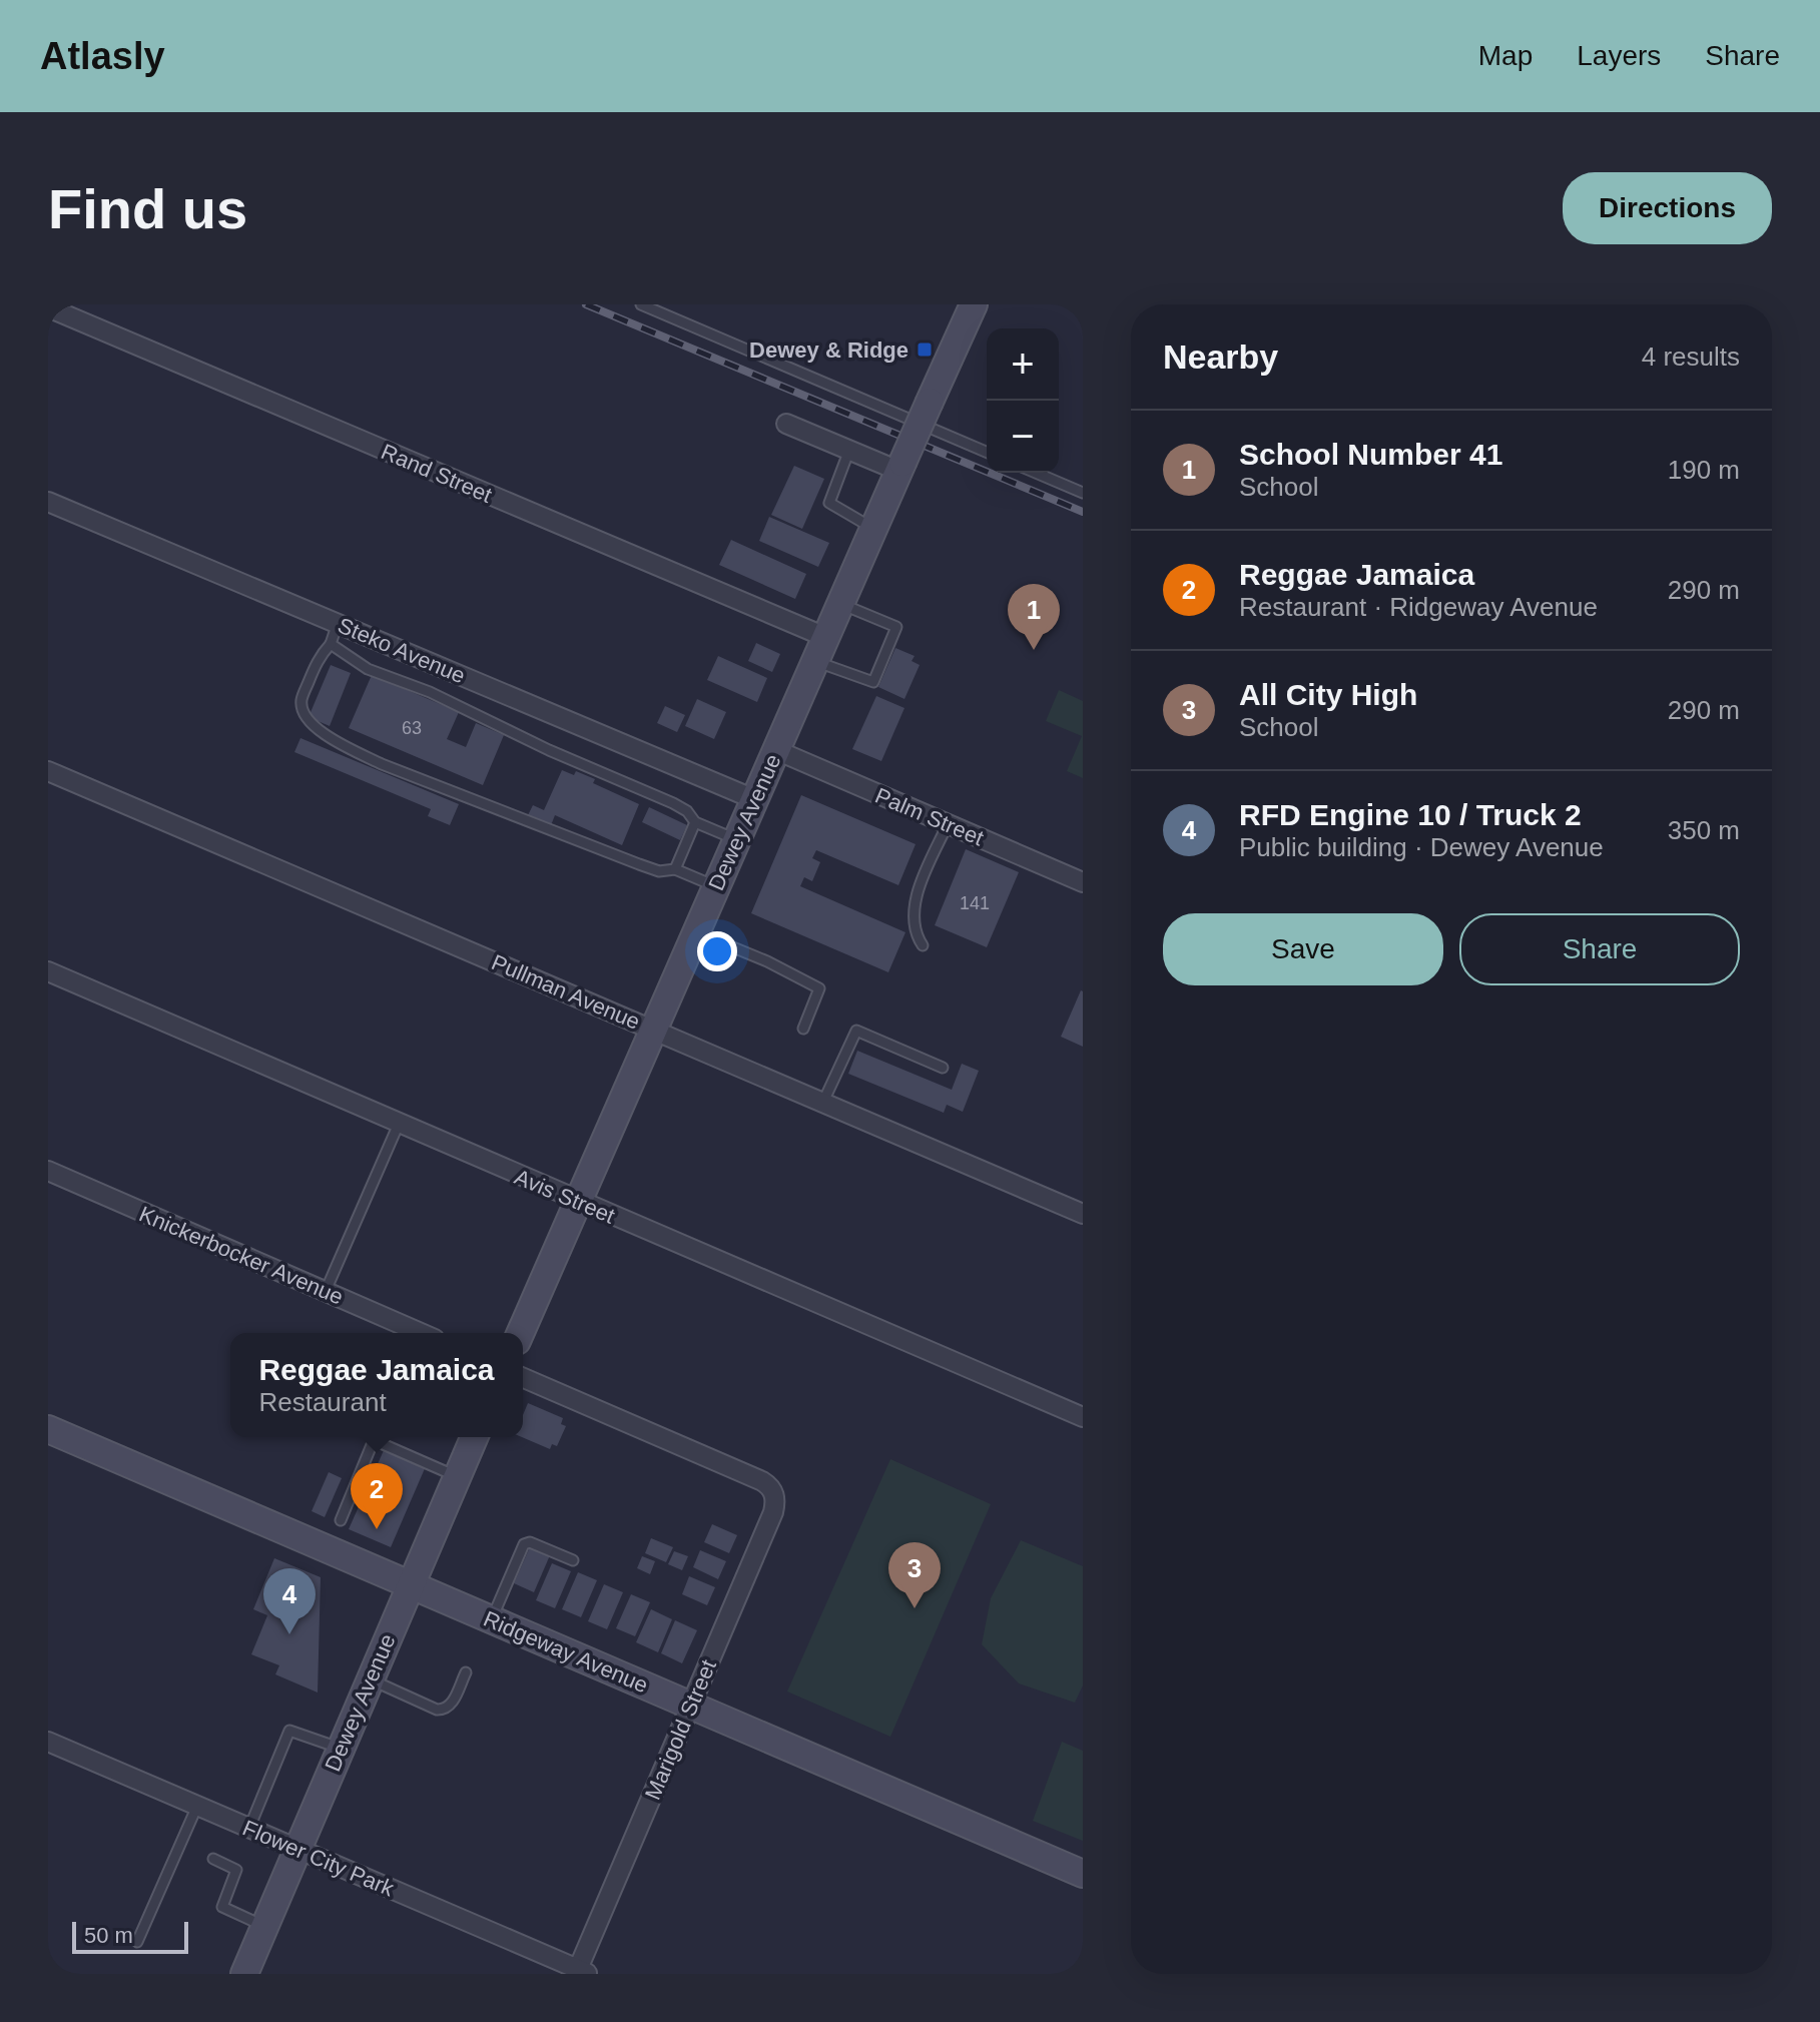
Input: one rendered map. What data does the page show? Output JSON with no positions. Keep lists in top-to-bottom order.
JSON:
{
  "streets": {
    "street": [
      "Rand Street",
      "Steko Avenue",
      "Palm Street",
      "Dewey Avenue",
      "Pullman Avenue",
      "Avis Street",
      "Knickerbocker Avenue",
      "Ridgeway Avenue",
      "Marigold Street",
      "Flower City Park"
    ]
  },
  "crossings": [
    ["Rand Street", "Dewey Avenue"],
    ["Steko Avenue", "Dewey Avenue"],
    ["Palm Street", "Dewey Avenue"],
    ["Dewey Avenue", "Pullman Avenue"],
    ["Dewey Avenue", "Avis Street"],
    ["Dewey Avenue", "Ridgeway Avenue"],
    ["Dewey Avenue", "Flower City Park"],
    ["Ridgeway Avenue", "Marigold Street"],
    ["Marigold Street", "Flower City Park"]
  ],
  "places": {
    "transit": ["Dewey & Ridge"]
  },
  "house_numbers": ["63", "141"],
  "scale_bar": "50 m",
  "page": {
    "header": "Atlasly",
    "nav": ["Map", "Layers", "Share"],
    "buttons": [
      "Directions",
      ["Save", "Share"]
    ],
    "title": "Find us",
    "heading": ["Nearby", "4 results"],
    "map_buttons": ["+", "−"],
    "list": [
      {
        "mark": "1",
        "name": "School Number 41",
        "note": "School",
        "value": "190 m"
      },
      {
        "mark": "2",
        "name": "Reggae Jamaica",
        "note": "Restaurant · Ridgeway Avenue",
        "value": "290 m"
      },
      {
        "mark": "3",
        "name": "All City High",
        "note": "School",
        "value": "290 m"
      },
      {
        "mark": "4",
        "name": "RFD Engine 10 / Truck 2",
        "note": "Public building · Dewey Avenue",
        "value": "350 m"
      }
    ],
    "pins": [
      "1",
      "2",
      "3",
      "4"
    ],
    "popup": ["Reggae Jamaica", "Restaurant"],
    "scale": "50 m"
  }
}
